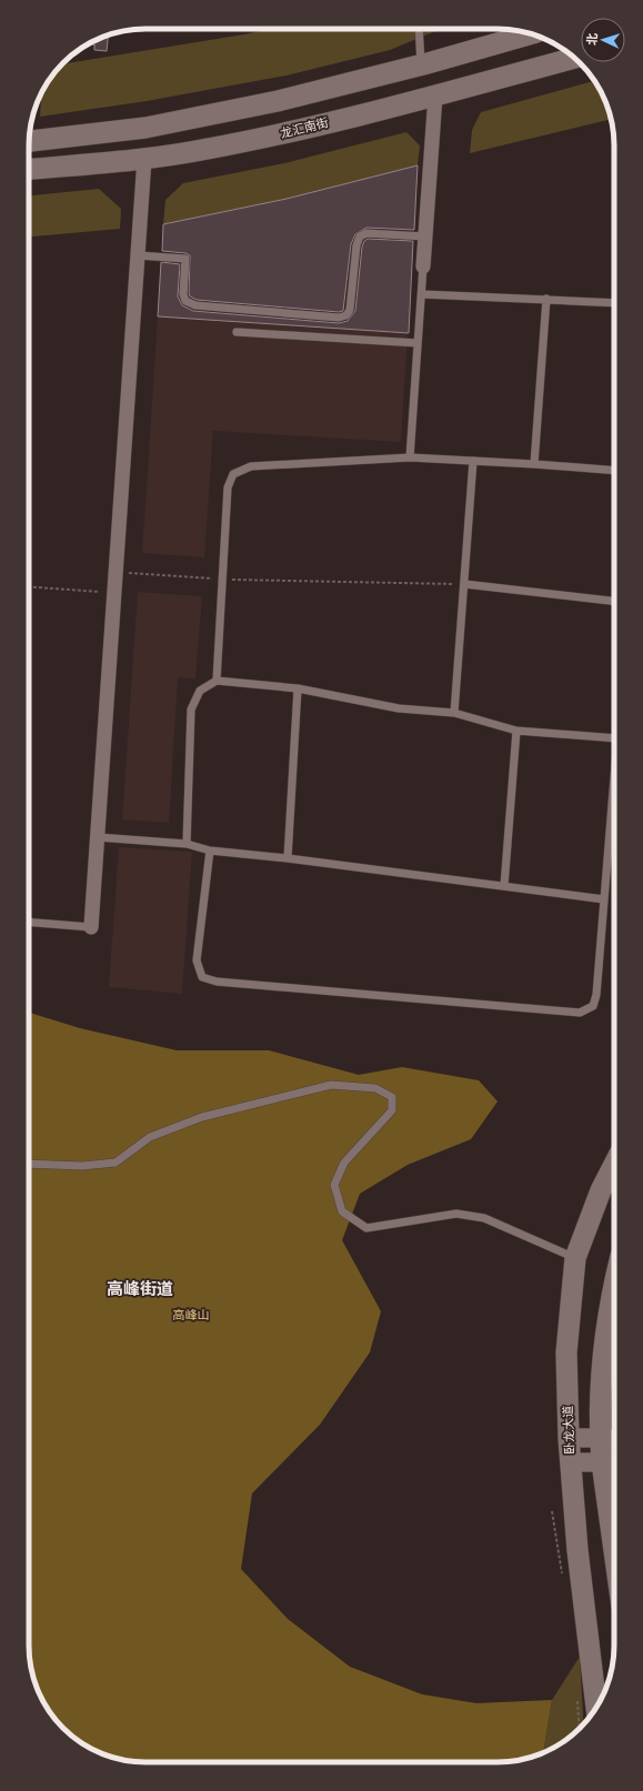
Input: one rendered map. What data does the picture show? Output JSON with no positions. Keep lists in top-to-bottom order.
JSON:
{
  "streets": {
    "main road": ["龙汇南街", "卧龙大道"]
  },
  "districts": ["高峰街道"],
  "parks": ["高峰山"],
  "north": "left"
}
